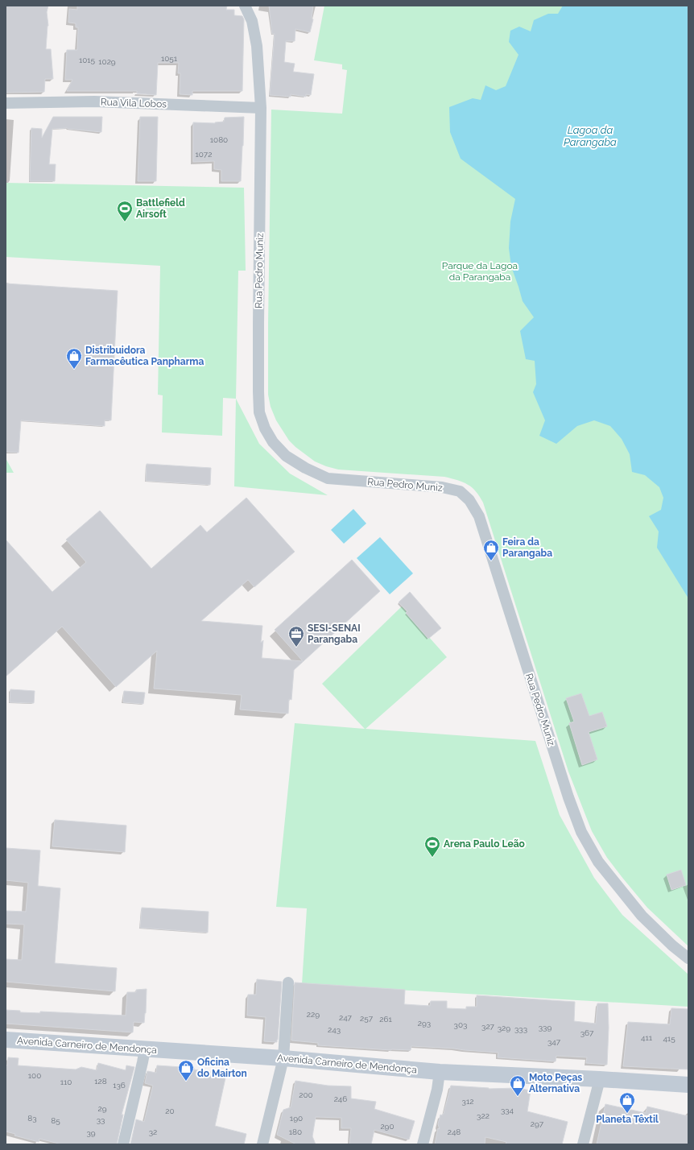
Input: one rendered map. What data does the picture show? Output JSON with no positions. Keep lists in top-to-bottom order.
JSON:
{
  "streets": {
    "main road": ["Avenida Carneiro de Mendonça"],
    "street": ["Rua Vila Lobos", "Rua Pedro Muniz"]
  },
  "crossings": [
    ["Rua Vila Lobos", "Rua Pedro Muniz"]
  ],
  "water": ["Lagoa da Parangaba"],
  "parks": ["Parque da Lagoa da Parangaba"],
  "places": {
    "sports": ["Battlefield Airsoft", "Arena Paulo Leão"],
    "shop": [
      "Distribuidora Farmacêutica Panpharma",
      "Feira da Parangaba",
      "Oficina do Mairton",
      "Moto Peças Alternativa",
      "Planeta Têxtil"
    ],
    "office": ["SESI-SENAI Parangaba"]
  },
  "house_numbers": [
    "1051",
    "1015",
    "1029",
    "1080",
    "1072",
    "229",
    "247",
    "257",
    "261",
    "293",
    "303",
    "327",
    "339",
    "329",
    "333",
    "243",
    "367",
    "411",
    "415",
    "347",
    "100",
    "128",
    "110",
    "136",
    "200",
    "246",
    "312",
    "29",
    "334",
    "20",
    "322",
    "83",
    "190",
    "33",
    "85",
    "297",
    "290",
    "32",
    "180",
    "248",
    "39"
  ]
}
